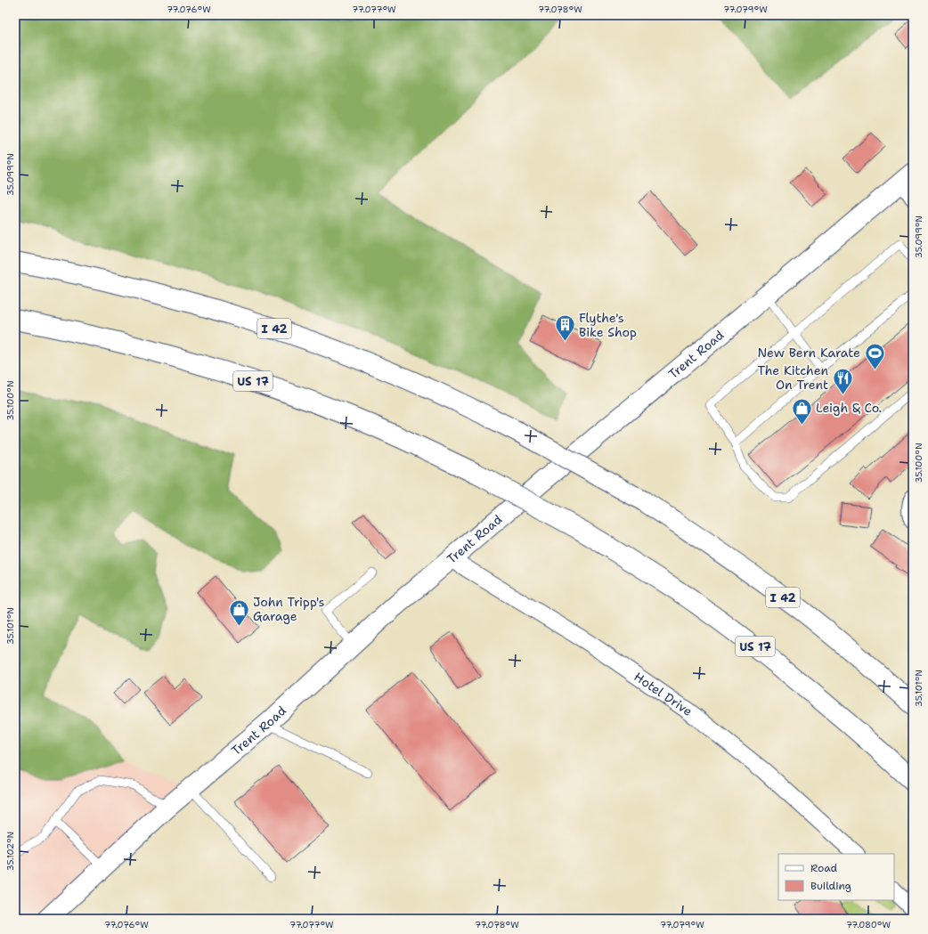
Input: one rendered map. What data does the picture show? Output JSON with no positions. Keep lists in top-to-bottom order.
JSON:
{
  "streets": {
    "main road": ["I 42", "Trent Road", "US 17"],
    "street": ["Hotel Drive"]
  },
  "crossings": [
    ["Trent Road", "Hotel Drive"]
  ],
  "places": {
    "building": ["Flythe's Bike Shop"],
    "sports": ["New Bern Karate"],
    "restaurant": ["The Kitchen On Trent"],
    "shop": ["Leigh & Co.", "John Tripp's Garage"]
  },
  "legend": ["Road", "Building"],
  "coordinates": [
    "77.076°W",
    "77.077°W",
    "77.078°W",
    "77.079°W",
    "35.099°N",
    "35.100°N",
    "35.101°N",
    "35.102°N",
    "77.080°W"
  ]
}
